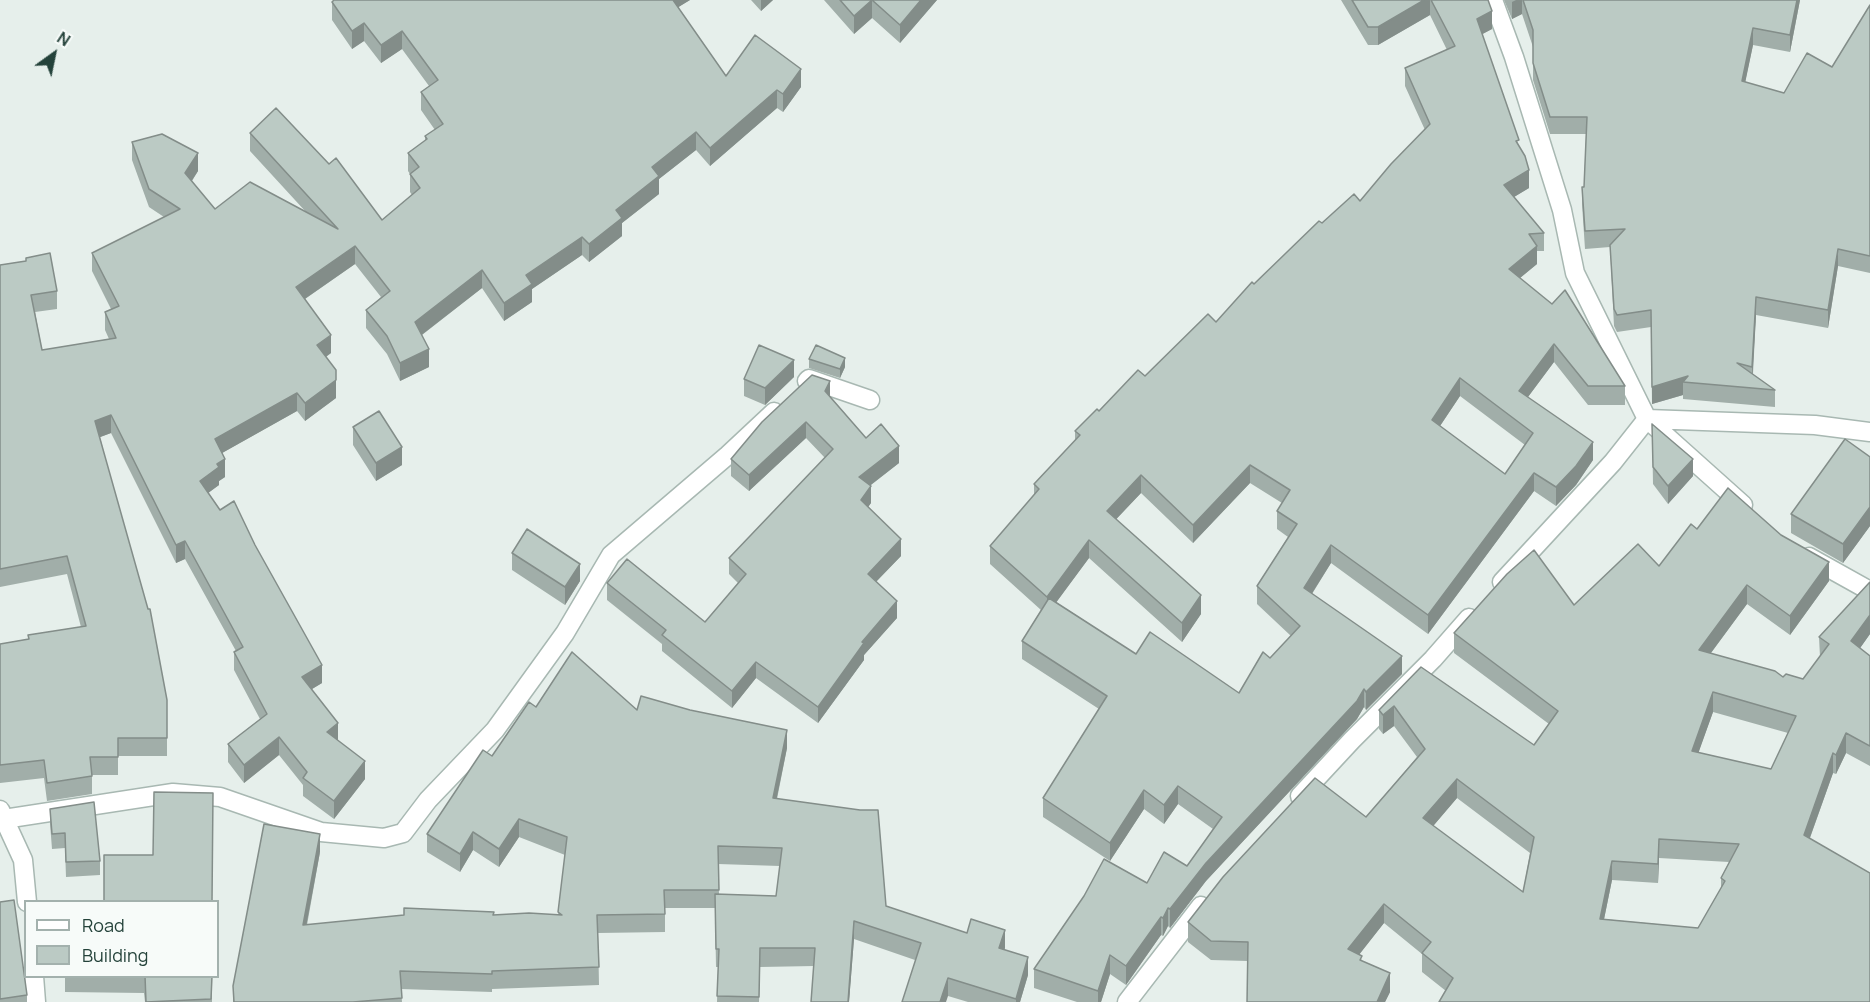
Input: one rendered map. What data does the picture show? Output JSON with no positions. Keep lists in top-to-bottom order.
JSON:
{
  "legend": ["Road", "Building"],
  "north": "top right"
}
